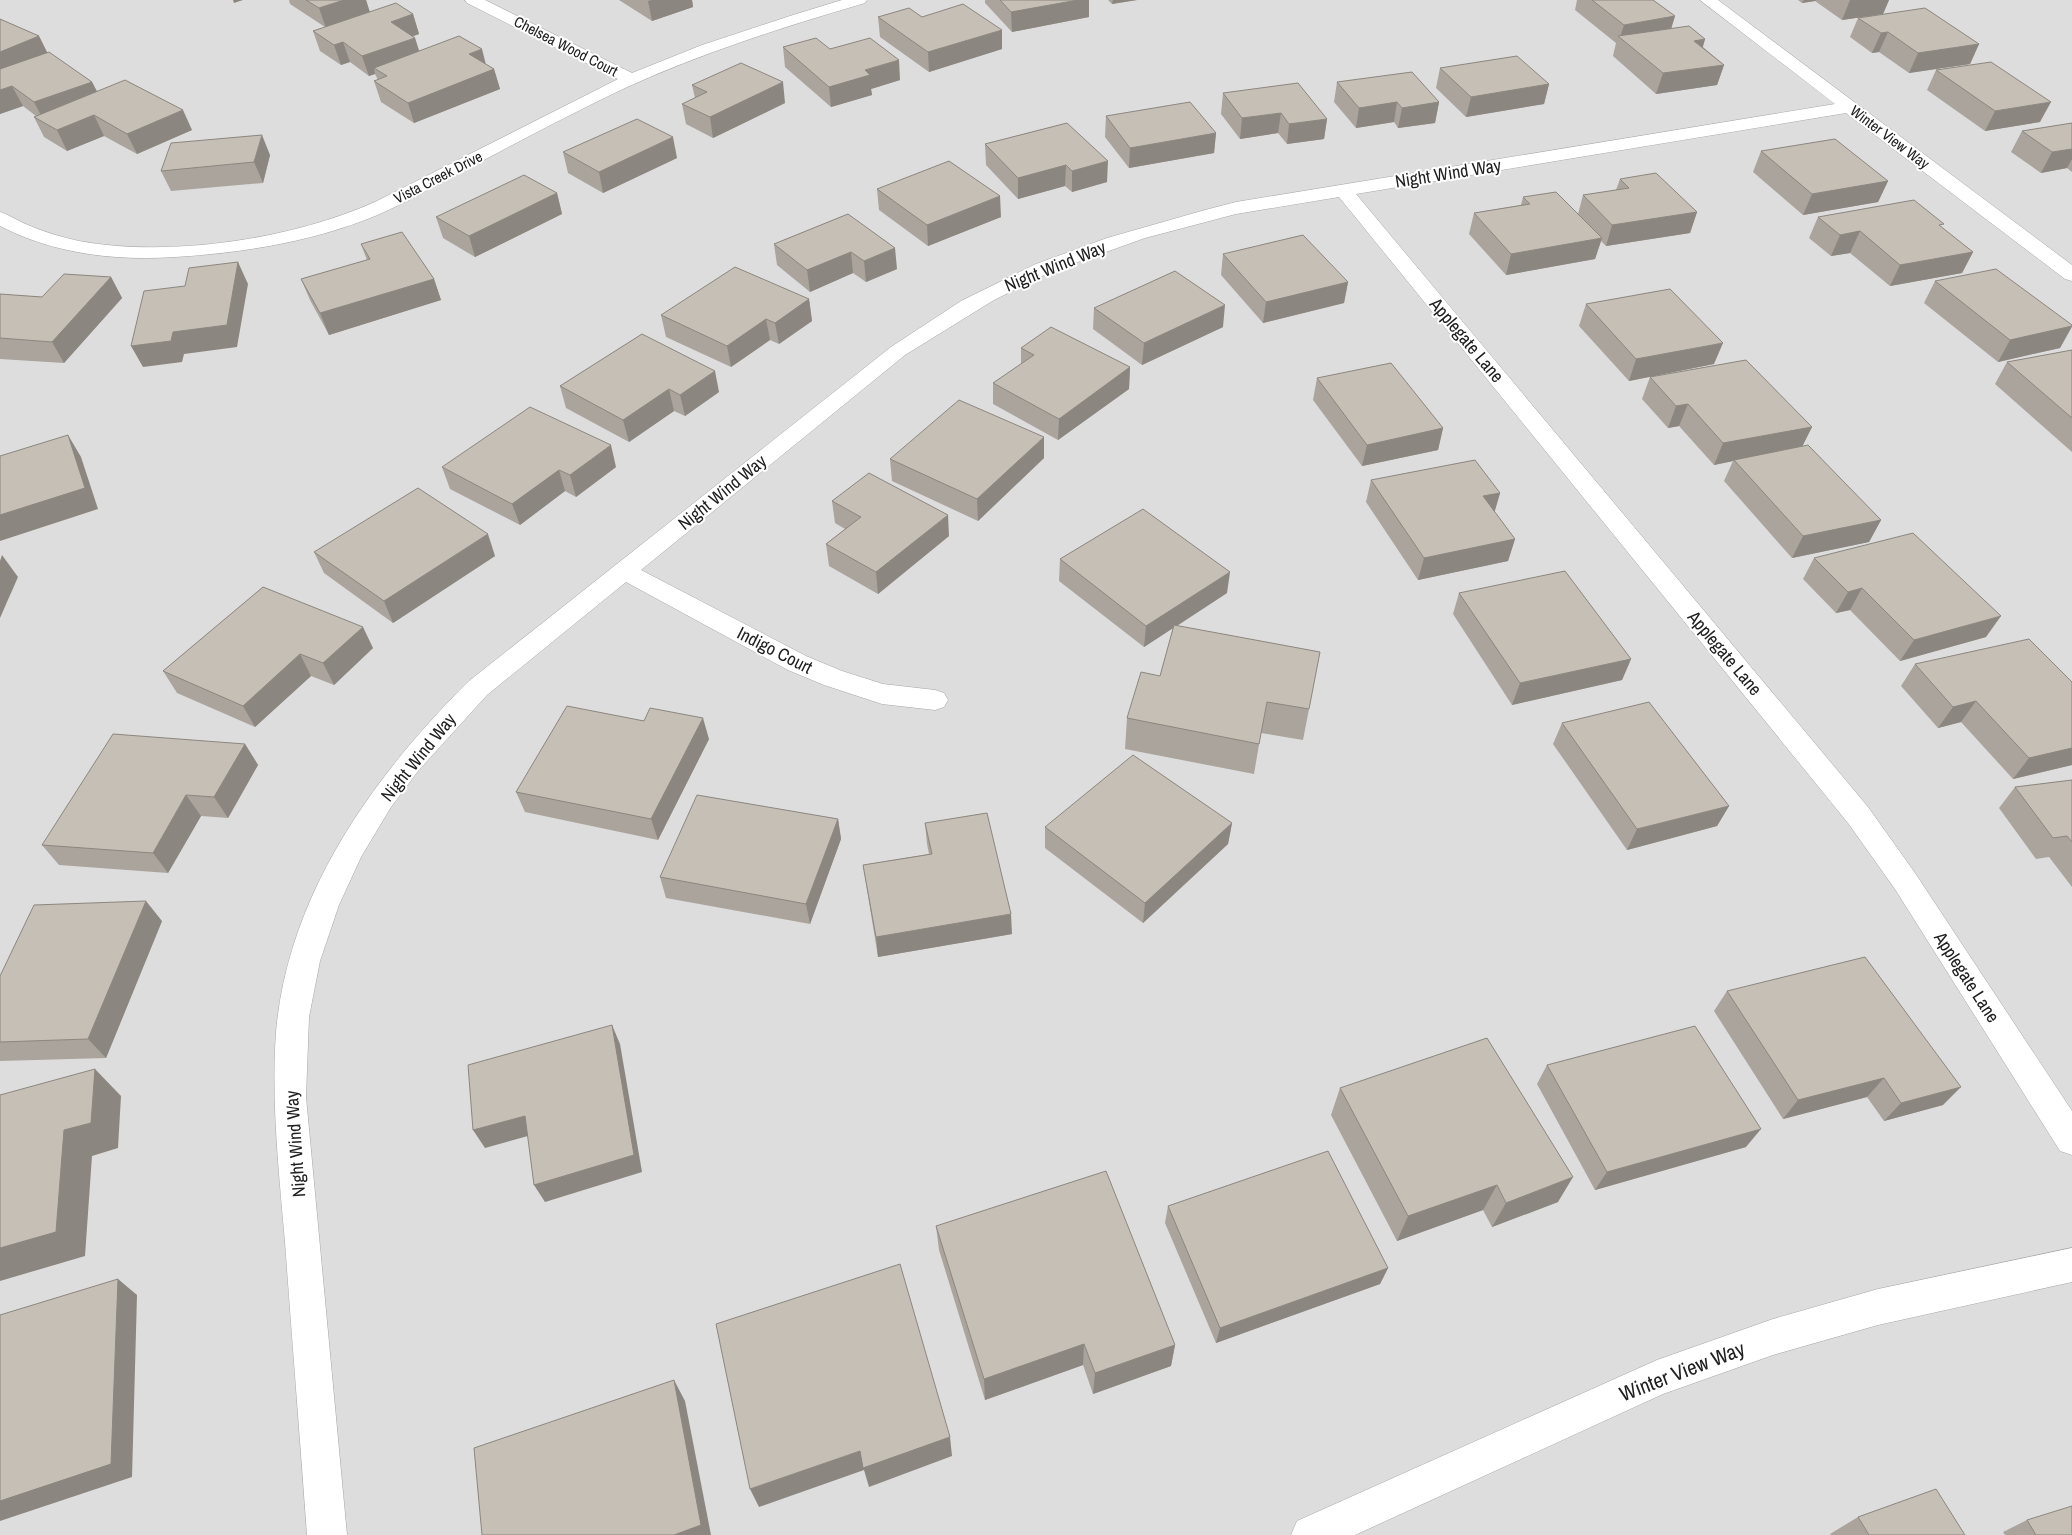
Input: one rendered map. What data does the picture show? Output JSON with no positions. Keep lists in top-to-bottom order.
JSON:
{
  "streets": {
    "street": [
      "Chelsea Wood Court",
      "Winter View Way",
      "Night Wind Way",
      "Vista Creek Drive",
      "Applegate Lane",
      "Indigo Court"
    ]
  },
  "crossings": [
    ["Chelsea Wood Court", "Vista Creek Drive"],
    ["Winter View Way", "Night Wind Way"],
    ["Night Wind Way", "Applegate Lane"],
    ["Night Wind Way", "Indigo Court"]
  ]
}
